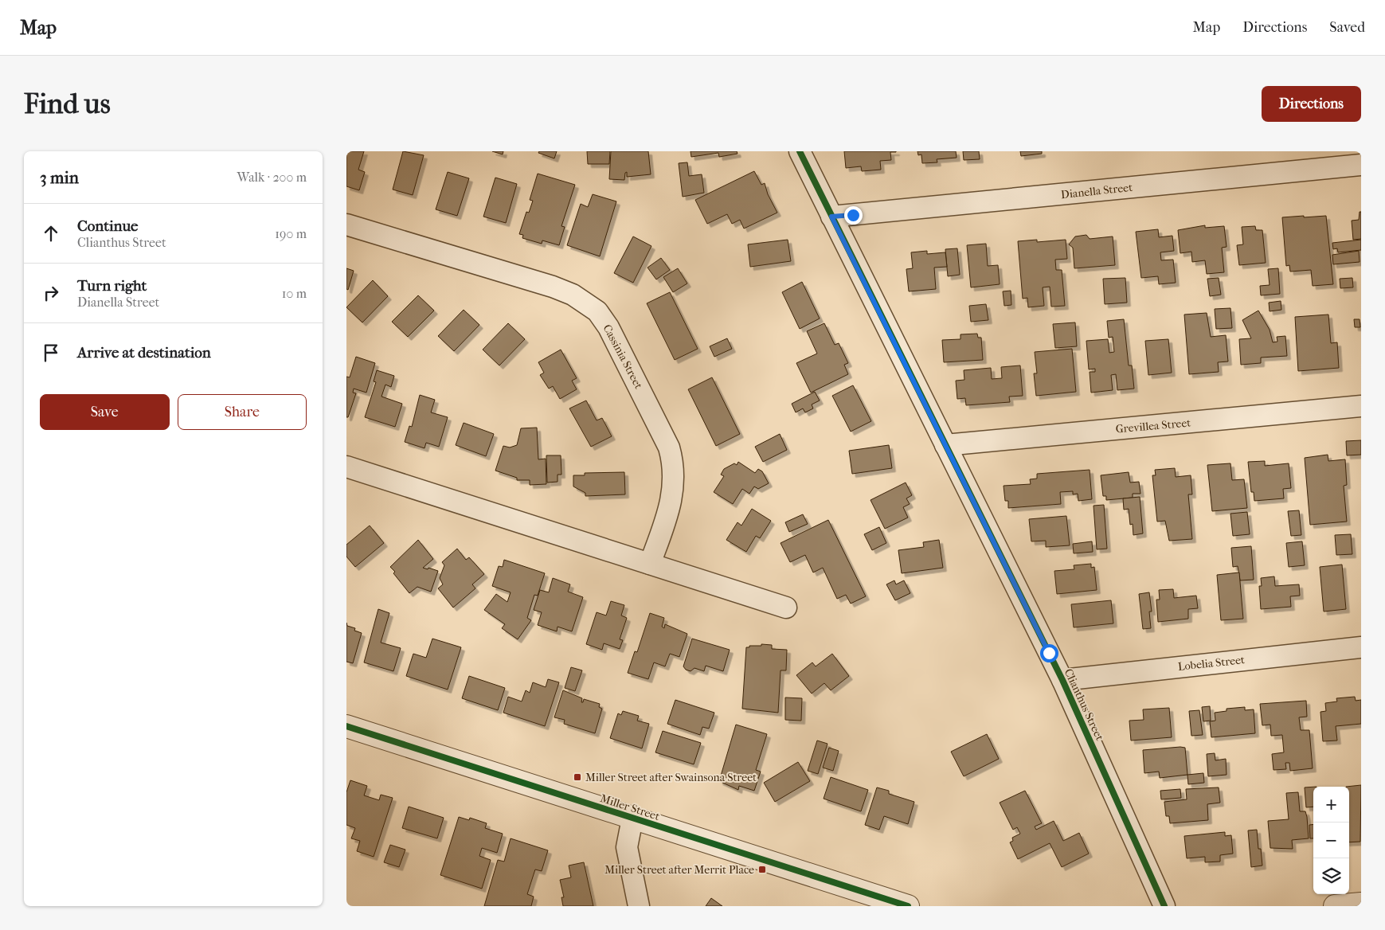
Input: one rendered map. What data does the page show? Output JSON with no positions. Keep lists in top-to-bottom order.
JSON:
{
  "streets": {
    "street": [
      "Dianella Street",
      "Cassinia Street",
      "Grevillea Street",
      "Lobelia Street",
      "Clianthus Street",
      "Miller Street"
    ]
  },
  "crossings": [
    ["Dianella Street", "Clianthus Street"],
    ["Grevillea Street", "Clianthus Street"],
    ["Lobelia Street", "Clianthus Street"]
  ],
  "places": {
    "transit": ["Miller Street after Swainsona Street", "Miller Street after Merrit Place"]
  },
  "page": {
    "header": "Map",
    "nav": ["Map", "Directions", "Saved"],
    "buttons": [
      "Directions",
      ["Save", "Share"]
    ],
    "title": "Find us",
    "heading": ["3 min", "Walk · 200 m"],
    "list": [
      ["Continue", "Clianthus Street", "190 m"],
      ["Turn right", "Dianella Street", "10 m"],
      "Arrive at destination"
    ],
    "map_buttons": ["+", "−"]
  }
}
